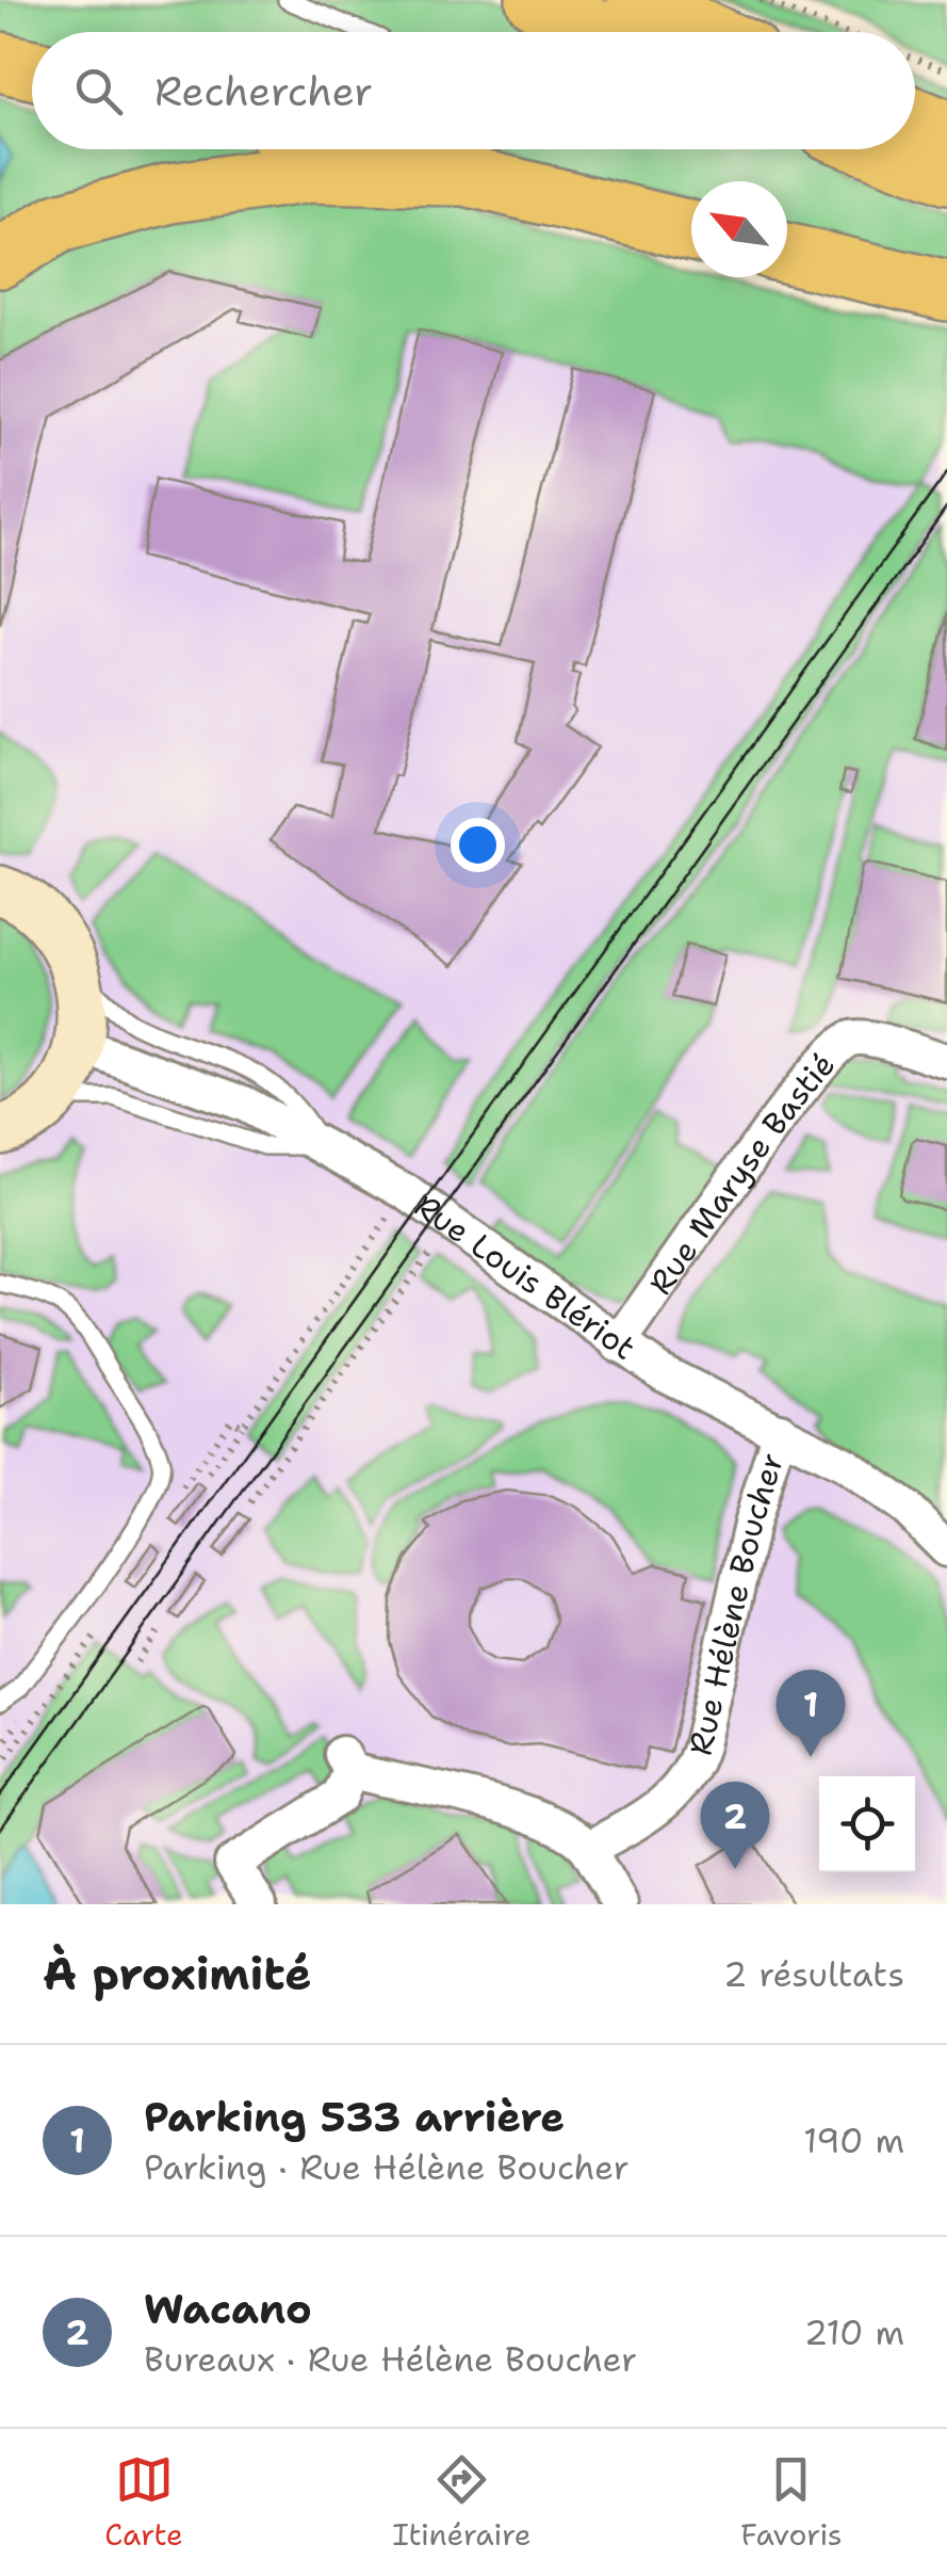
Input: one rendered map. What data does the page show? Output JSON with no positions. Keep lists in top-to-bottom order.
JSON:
{
  "streets": {
    "street": ["Rue Maryse Bastié", "Rue Louis Blériot", "Rue Hélène Boucher"]
  },
  "crossings": [
    ["Rue Maryse Bastié", "Rue Louis Blériot"],
    ["Rue Louis Blériot", "Rue Hélène Boucher"]
  ],
  "north": "top left",
  "page": {
    "search": "Rechercher",
    "pins": ["1", "2"],
    "heading": ["À proximité", "2 résultats"],
    "list": [
      {
        "mark": "1",
        "name": "Parking 533 arrière",
        "note": "Parking · Rue Hélène Boucher",
        "value": "190 m"
      },
      {
        "mark": "2",
        "name": "Wacano",
        "note": "Bureaux · Rue Hélène Boucher",
        "value": "210 m"
      }
    ],
    "nav": ["Carte", "Itinéraire", "Favoris"]
  }
}
